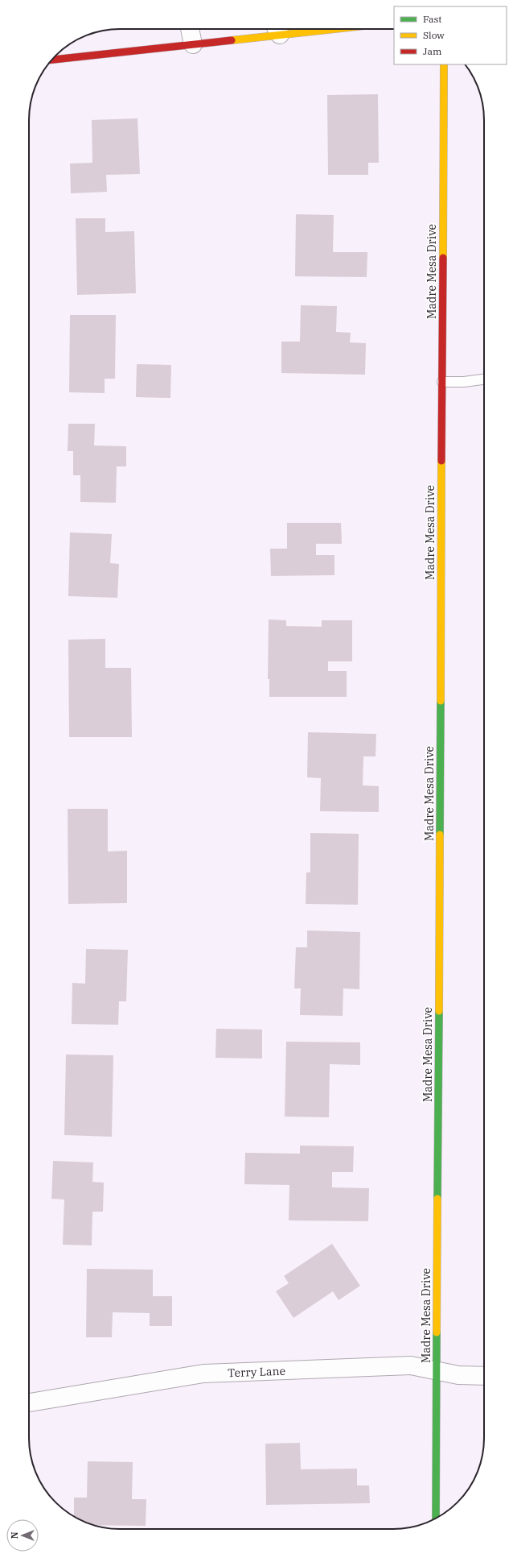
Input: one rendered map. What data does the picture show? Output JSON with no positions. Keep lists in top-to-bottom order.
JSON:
{
  "streets": {
    "street": ["Madre Mesa Drive", "Terry Lane"]
  },
  "crossings": [
    ["Madre Mesa Drive", "Terry Lane"]
  ],
  "legend": ["Fast", "Slow", "Jam"],
  "north": "left"
}
